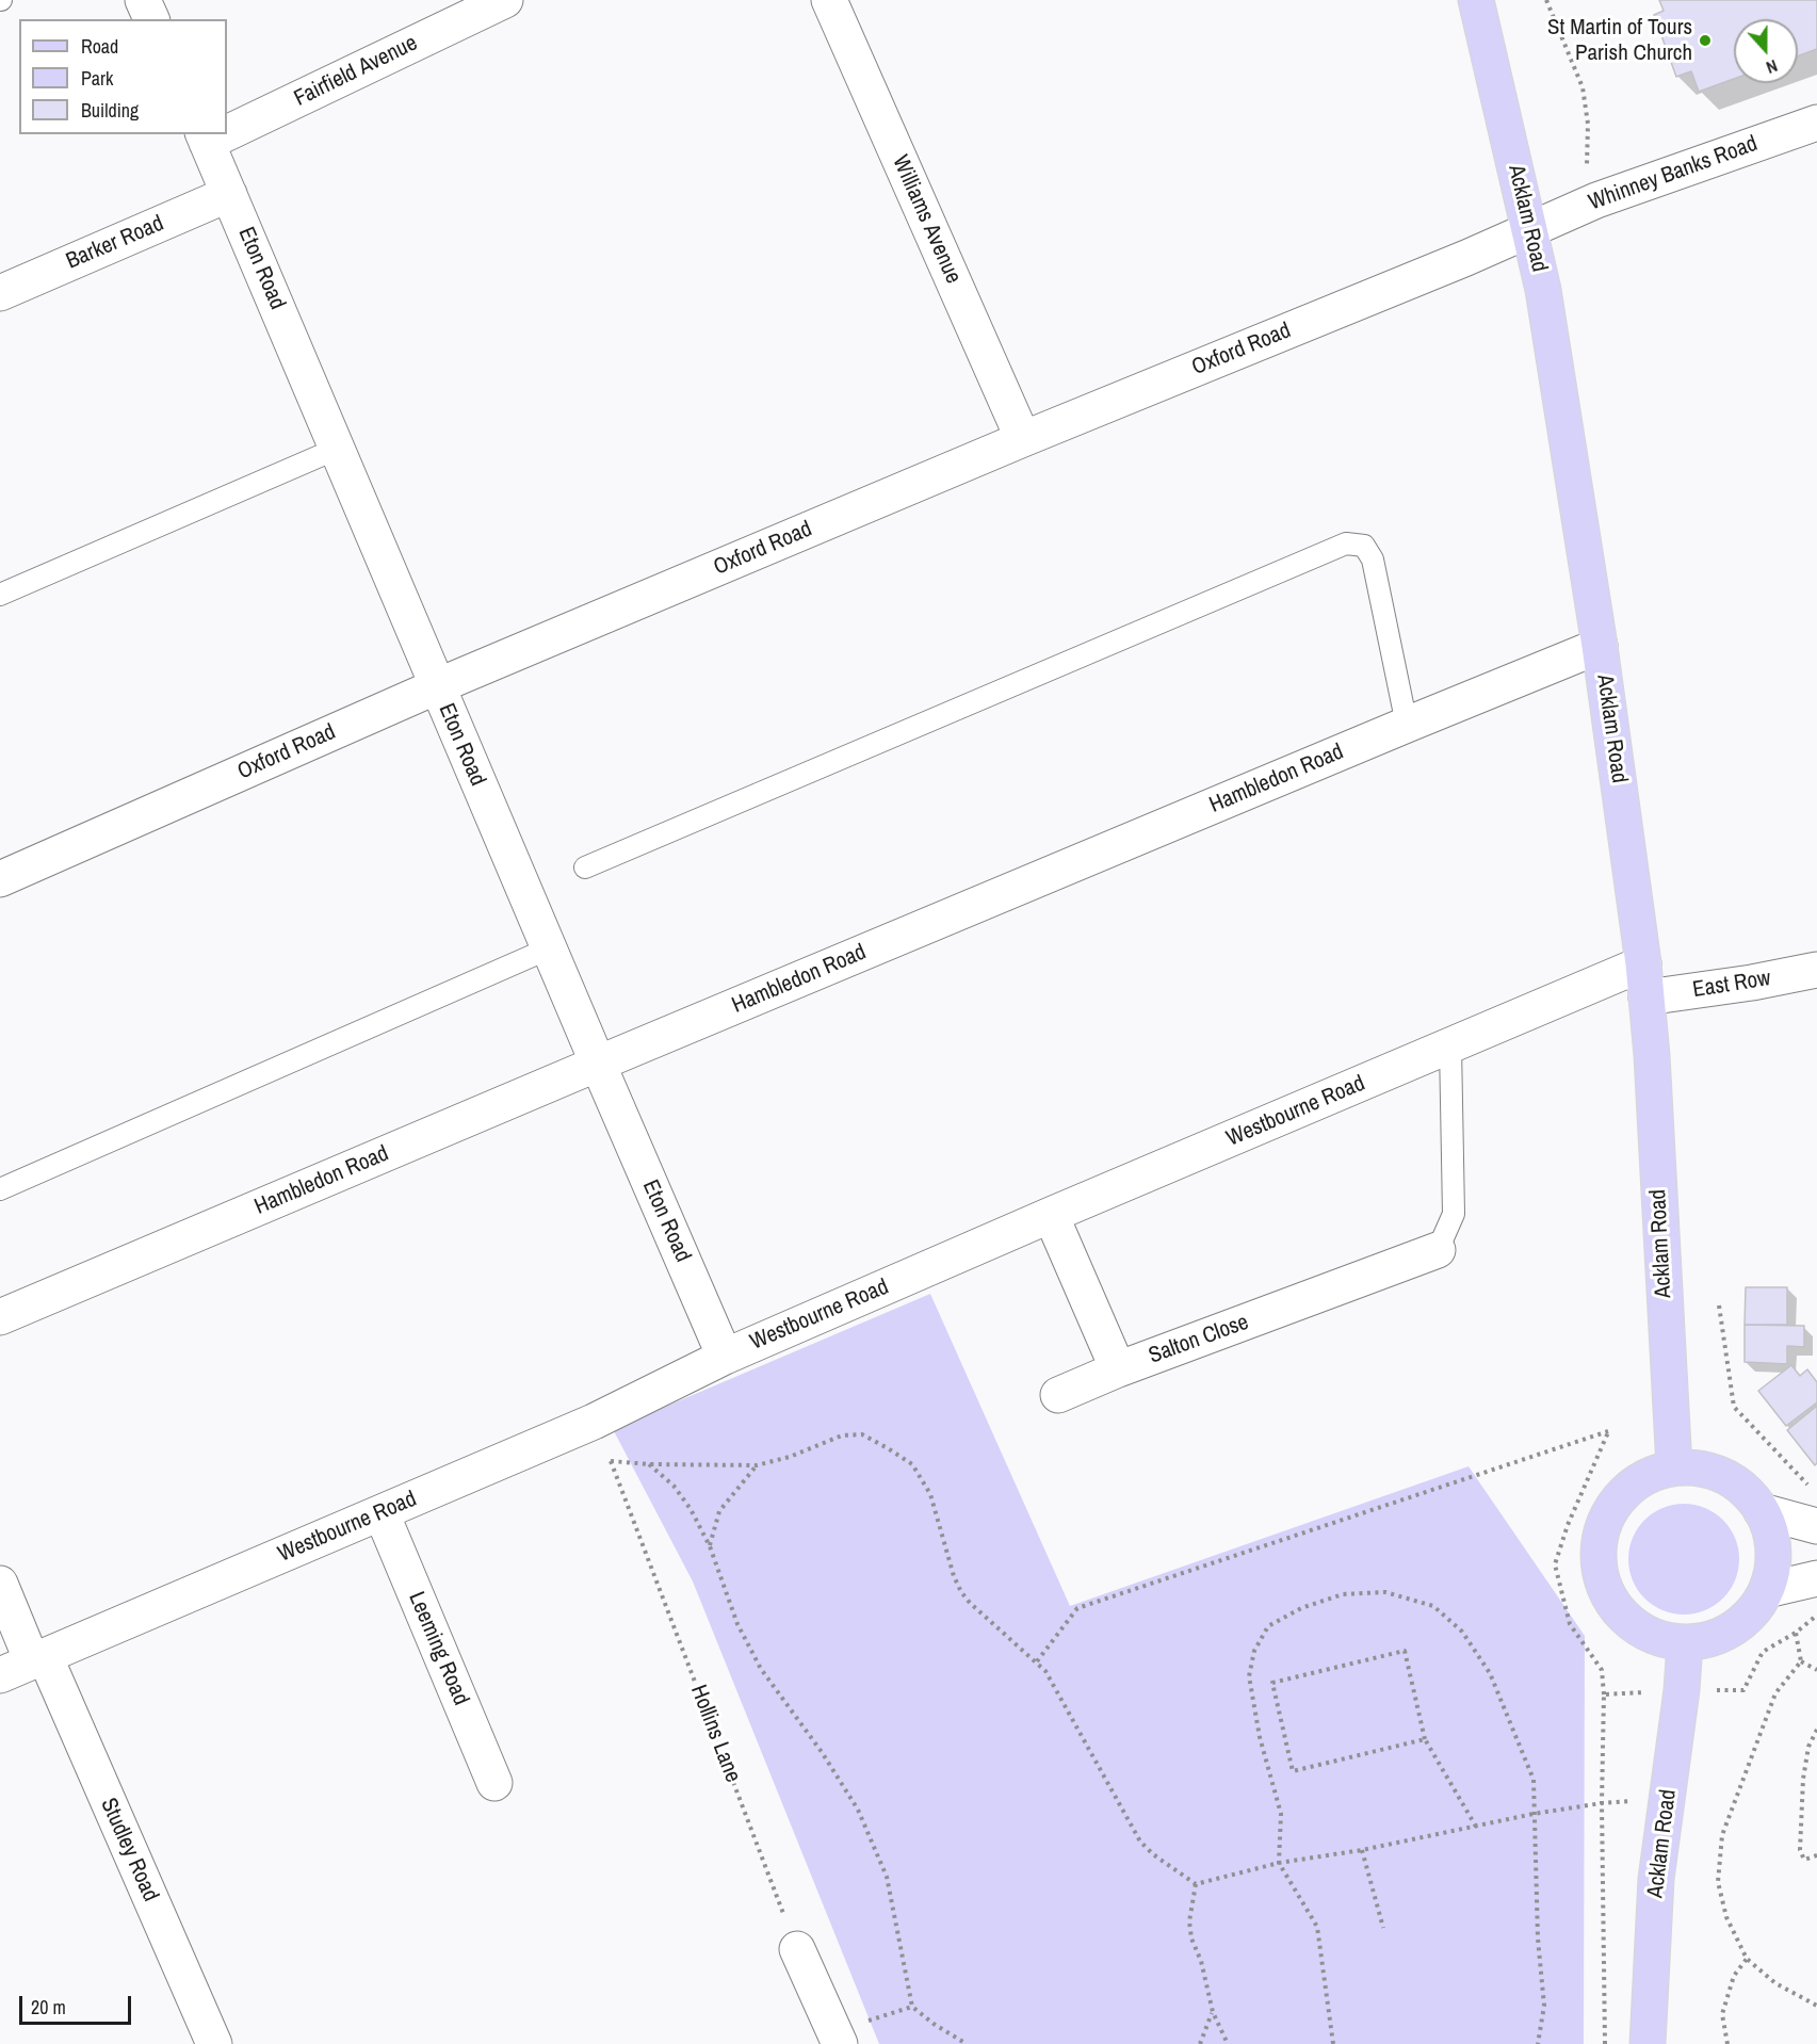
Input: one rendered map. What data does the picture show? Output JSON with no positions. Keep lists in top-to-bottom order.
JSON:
{
  "streets": {
    "main road": ["Acklam Road"],
    "street": [
      "Fairfield Avenue",
      "Whinney Banks Road",
      "Williams Avenue",
      "Barker Road",
      "Eton Road",
      "Oxford Road",
      "Hambledon Road",
      "East Row",
      "Westbourne Road",
      "Salton Close",
      "Leeming Road",
      "Studley Road"
    ],
    "path": ["Hollins Lane"]
  },
  "crossings": [
    ["Whinney Banks Road", "Acklam Road"],
    ["Whinney Banks Road", "Oxford Road"],
    ["Acklam Road", "Oxford Road"],
    ["Acklam Road", "Hambledon Road"],
    ["Acklam Road", "East Row"],
    ["Acklam Road", "Westbourne Road"],
    ["Williams Avenue", "Oxford Road"],
    ["Barker Road", "Eton Road"],
    ["Eton Road", "Oxford Road"],
    ["Eton Road", "Hambledon Road"],
    ["Eton Road", "Westbourne Road"],
    ["East Row", "Westbourne Road"],
    ["Westbourne Road", "Leeming Road"],
    ["Westbourne Road", "Hollins Lane"],
    ["Westbourne Road", "Studley Road"]
  ],
  "places": ["St Martin of Tours Parish Church"],
  "legend": ["Road", "Park", "Building"],
  "scale_bar": "20 m",
  "north": "bottom"
}
